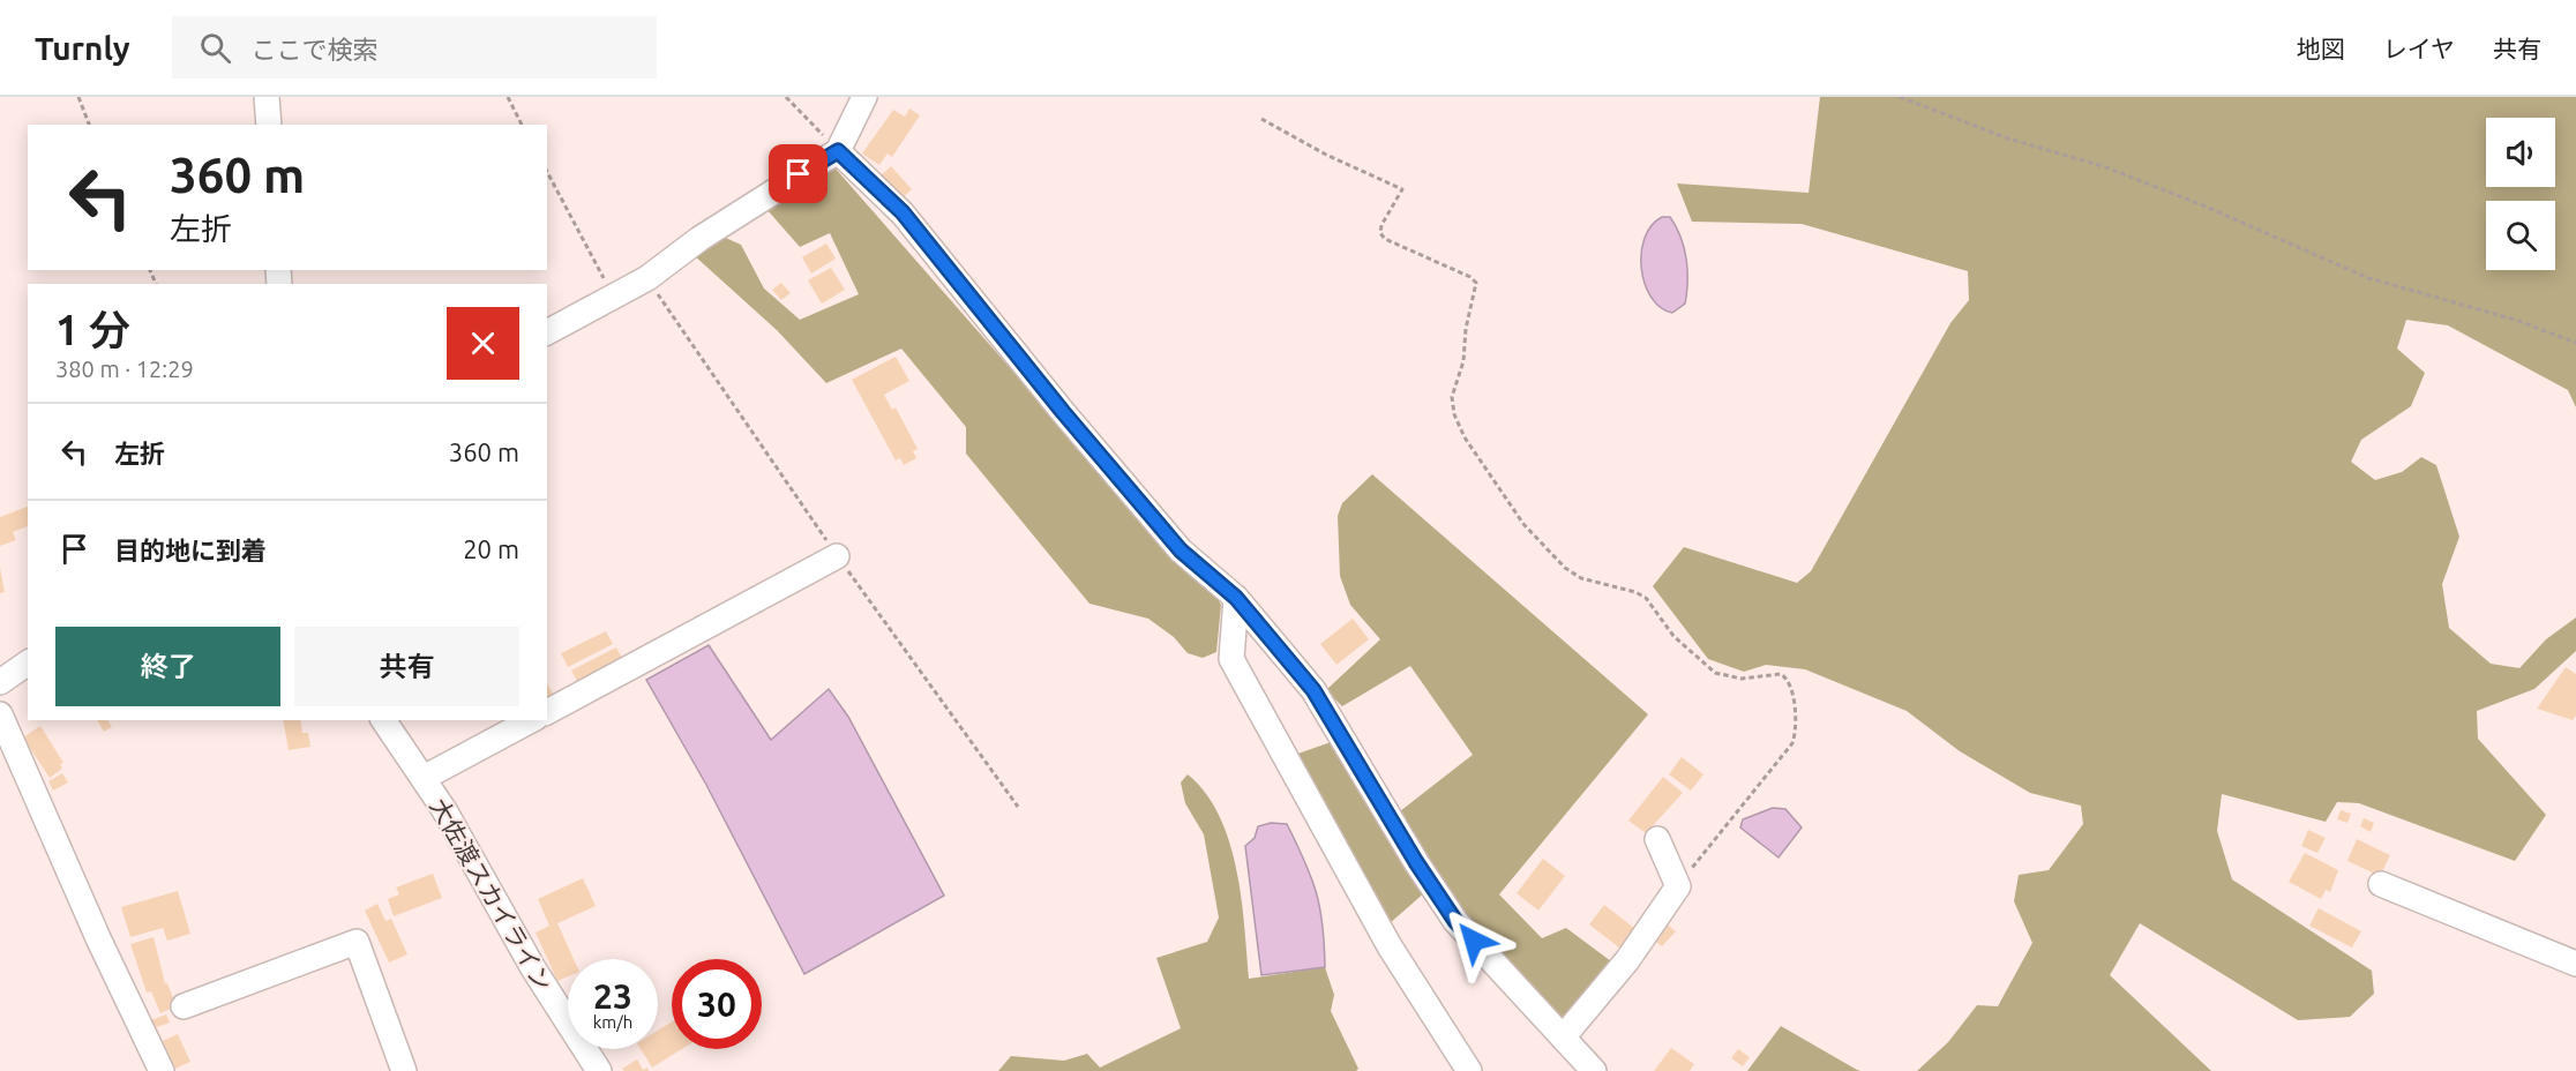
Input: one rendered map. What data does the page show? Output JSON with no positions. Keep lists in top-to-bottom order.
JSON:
{
  "streets": {
    "street": ["大佐渡スカイライン"]
  },
  "page": {
    "header": "Turnly",
    "search": "ここで検索",
    "nav": ["地図", "レイヤ", "共有"],
    "turn": ["360 m", "左折"],
    "heading": ["1 分", "380 m · 12:29"],
    "list": [
      {
        "name": "左折",
        "value": "360 m"
      },
      {
        "name": "目的地に到着",
        "value": "20 m"
      }
    ],
    "buttons": ["終了", "共有"],
    "speed": "23 km/h",
    "limit": "30"
  }
}
